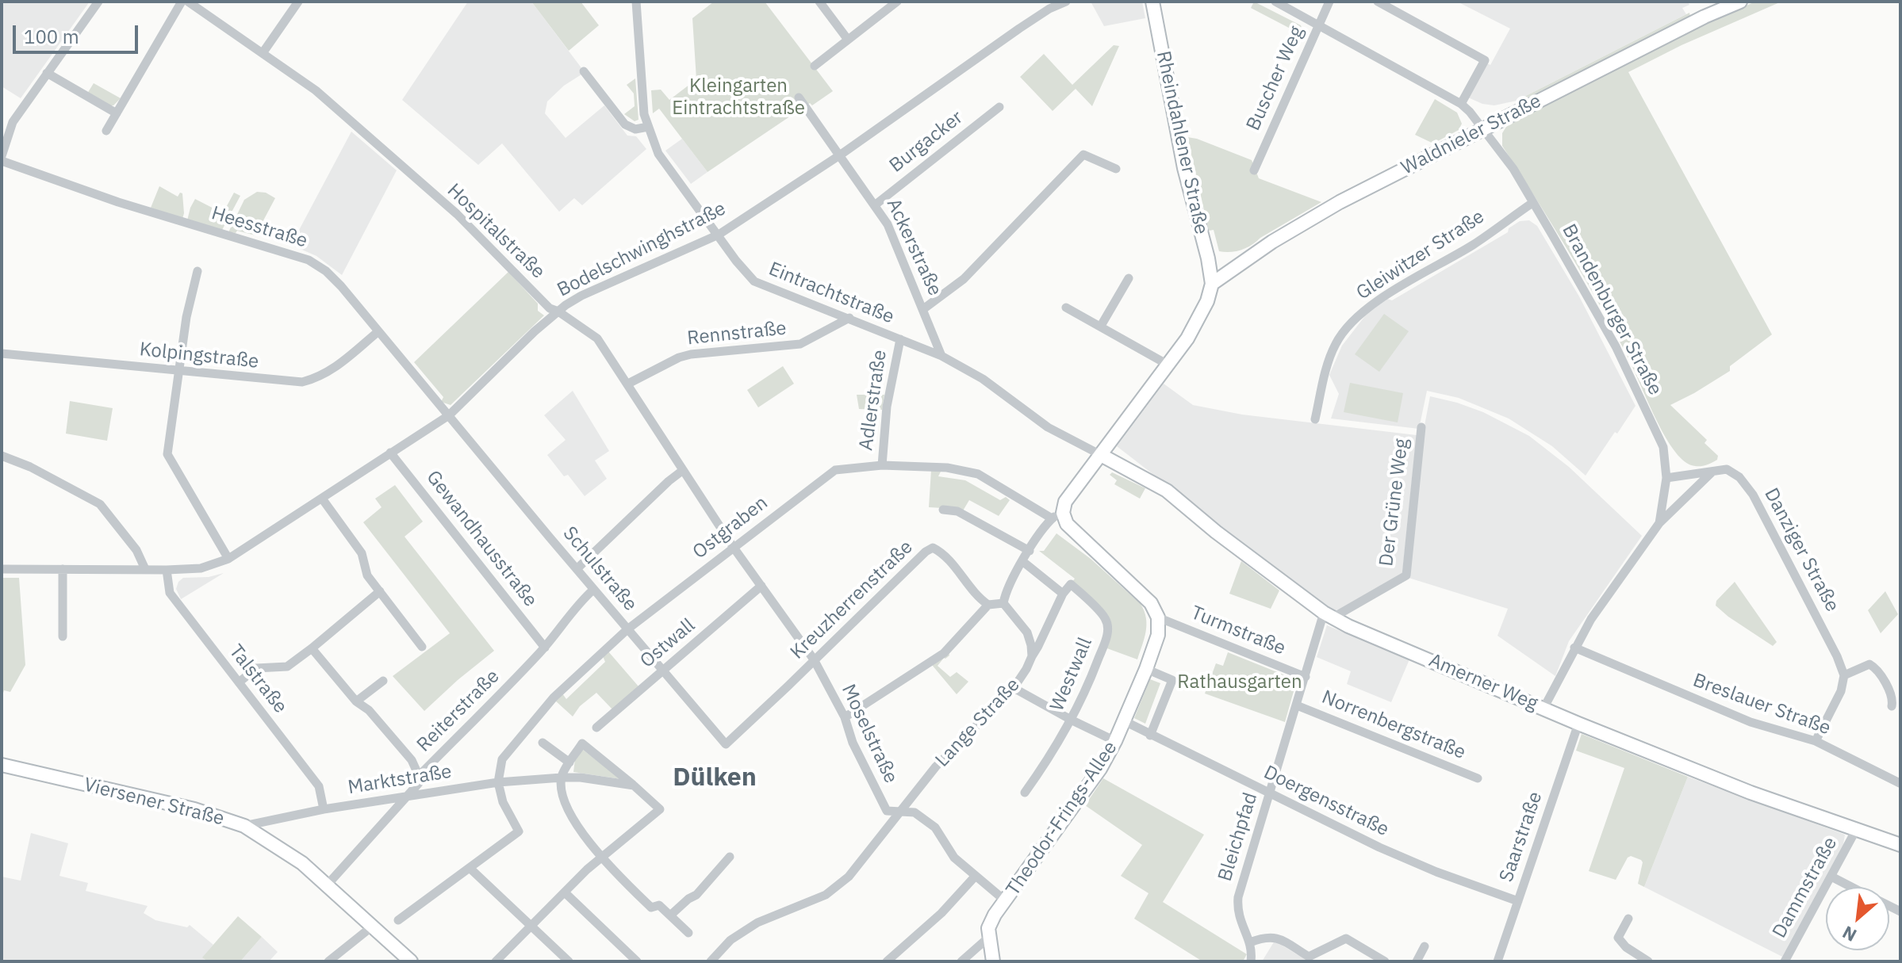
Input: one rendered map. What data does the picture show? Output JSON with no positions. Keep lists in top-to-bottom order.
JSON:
{
  "streets": {
    "main road": [
      "Waldnieler Straße",
      "Rheindahlener Straße",
      "Amerner Weg",
      "Viersener Straße",
      "Theodor-Frings-Allee"
    ],
    "street": [
      "Buscher Weg",
      "Burgacker",
      "Heesstraße",
      "Hospitalstraße",
      "Ackerstraße",
      "Bodelschwinghstraße",
      "Gleiwitzer Straße",
      "Eintrachtstraße",
      "Brandenburger Straße",
      "Rennstraße",
      "Kolpingstraße",
      "Adlerstraße",
      "Der Grüne Weg",
      "Ostgraben",
      "Gewandhausstraße",
      "Danziger Straße",
      "Schulstraße",
      "Kreuzherrenstraße",
      "Turmstraße",
      "Ostwall",
      "Westwall",
      "Talstraße",
      "Breslauer Straße",
      "Reiterstraße",
      "Lange Straße",
      "Norrenbergstraße",
      "Moselstraße",
      "Marktstraße",
      "Doergensstraße",
      "Bleichpfad",
      "Saarstraße",
      "Dammstraße"
    ]
  },
  "crossings": [
    ["Waldnieler Straße", "Rheindahlener Straße"],
    ["Waldnieler Straße", "Brandenburger Straße"],
    ["Burgacker", "Ackerstraße"],
    ["Heesstraße", "Bodelschwinghstraße"],
    ["Heesstraße", "Kolpingstraße"],
    ["Heesstraße", "Schulstraße"],
    ["Hospitalstraße", "Bodelschwinghstraße"],
    ["Hospitalstraße", "Rennstraße"],
    ["Hospitalstraße", "Ostgraben"],
    ["Hospitalstraße", "Kreuzherrenstraße"],
    ["Hospitalstraße", "Ostwall"],
    ["Hospitalstraße", "Moselstraße"],
    ["Ackerstraße", "Bodelschwinghstraße"],
    ["Ackerstraße", "Eintrachtstraße"],
    ["Bodelschwinghstraße", "Eintrachtstraße"],
    ["Bodelschwinghstraße", "Gewandhausstraße"],
    ["Bodelschwinghstraße", "Schulstraße"],
    ["Bodelschwinghstraße", "Talstraße"],
    ["Gleiwitzer Straße", "Brandenburger Straße"],
    ["Eintrachtstraße", "Rennstraße"],
    ["Eintrachtstraße", "Adlerstraße"],
    ["Eintrachtstraße", "Amerner Weg"],
    ["Brandenburger Straße", "Danziger Straße"],
    ["Brandenburger Straße", "Amerner Weg"],
    ["Brandenburger Straße", "Breslauer Straße"],
    ["Adlerstraße", "Ostgraben"],
    ["Der Grüne Weg", "Amerner Weg"],
    ["Ostgraben", "Schulstraße"],
    ["Ostgraben", "Marktstraße"],
    ["Gewandhausstraße", "Reiterstraße"],
    ["Schulstraße", "Kreuzherrenstraße"],
    ["Schulstraße", "Ostwall"],
    ["Schulstraße", "Reiterstraße"],
    ["Kreuzherrenstraße", "Moselstraße"],
    ["Turmstraße", "Theodor-Frings-Allee"],
    ["Turmstraße", "Bleichpfad"],
    ["Westwall", "Lange Straße"],
    ["Talstraße", "Marktstraße"],
    ["Amerner Weg", "Bleichpfad"],
    ["Amerner Weg", "Saarstraße"],
    ["Amerner Weg", "Dammstraße"],
    ["Reiterstraße", "Marktstraße"],
    ["Reiterstraße", "Viersener Straße"],
    ["Lange Straße", "Moselstraße"],
    ["Norrenbergstraße", "Bleichpfad"],
    ["Marktstraße", "Viersener Straße"],
    ["Doergensstraße", "Theodor-Frings-Allee"],
    ["Doergensstraße", "Bleichpfad"],
    ["Doergensstraße", "Saarstraße"]
  ],
  "districts": ["Dülken"],
  "parks": ["Kleingarten Eintrachtstraße", "Rathausgarten"],
  "scale_bar": "100 m",
  "north": "bottom left"
}
